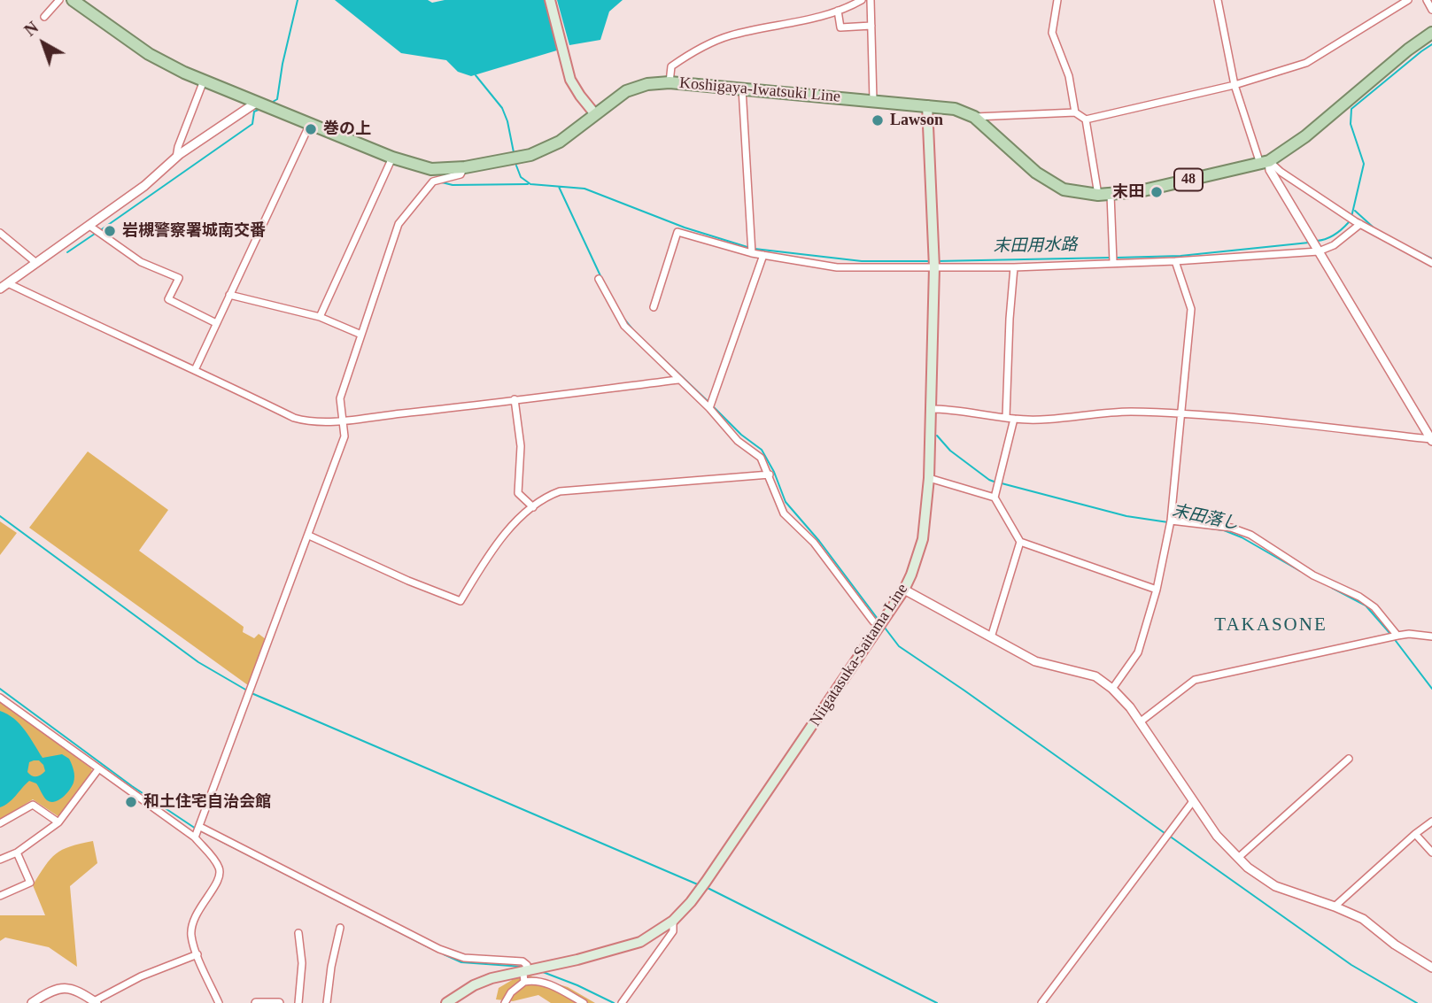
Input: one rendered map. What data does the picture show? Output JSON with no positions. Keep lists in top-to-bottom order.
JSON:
{
  "streets": {
    "main road": ["Koshigaya-Iwatsuki Line", "48", "Niigatasuka-Saitama Line"]
  },
  "crossings": [
    ["Koshigaya-Iwatsuki Line", "Niigatasuka-Saitama Line"]
  ],
  "districts": ["TAKASONE"],
  "water": ["末田用水路", "末田落し"],
  "places": [
    "Lawson",
    "巻の上",
    "末田",
    "岩槻警察署城南交番",
    "和土住宅自治会館"
  ],
  "north": "top left"
}
